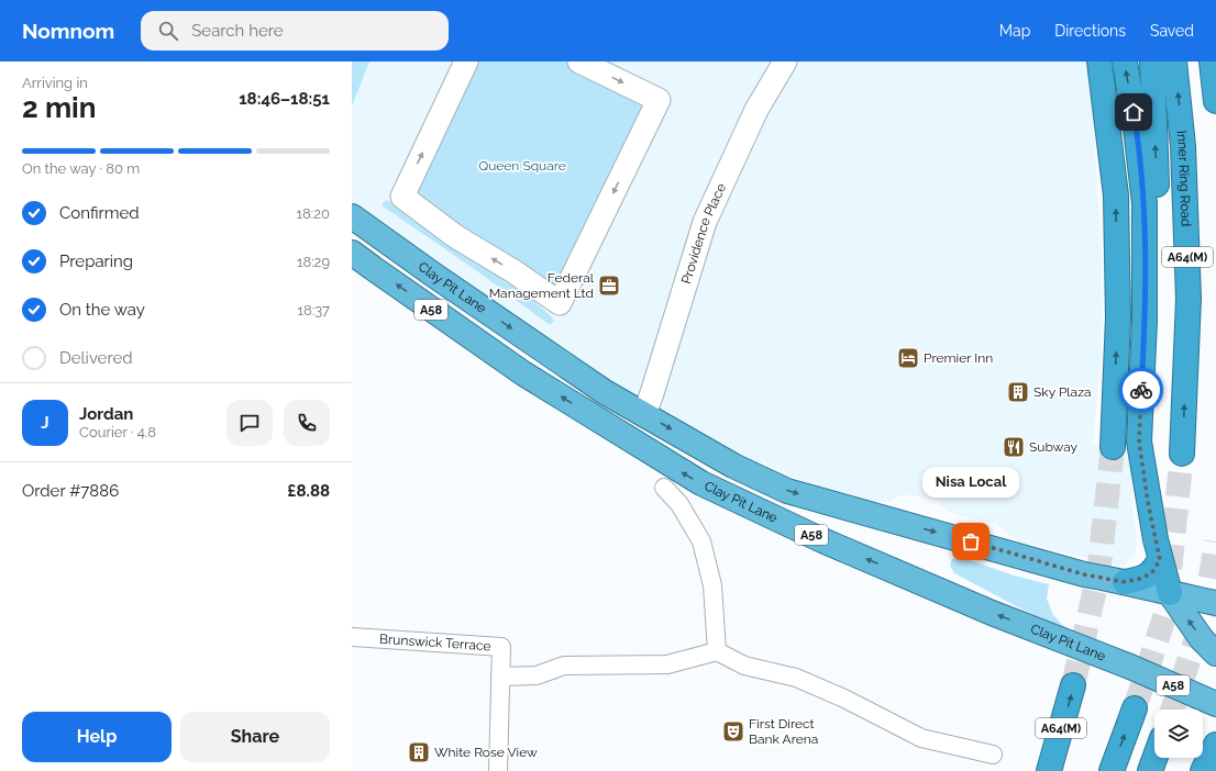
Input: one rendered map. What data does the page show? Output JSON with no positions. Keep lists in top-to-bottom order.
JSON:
{
  "streets": {
    "highway": [
      "Inner Ring Road",
      "A64(M)",
      "Clay Pit Lane",
      "A58"
    ],
    "street": ["Providence Place", "Brunswick Terrace"]
  },
  "crossings": [
    ["Providence Place", "Clay Pit Lane"]
  ],
  "parks": ["Queen Square"],
  "places": {
    "office": ["Federal Management Ltd"],
    "hotel": ["Premier Inn"],
    "building": ["Sky Plaza", "White Rose View"],
    "restaurant": ["Subway"],
    "other": ["Nisa Local"],
    "theatre": ["First Direct Bank Arena"]
  },
  "page": {
    "header": "Nomnom",
    "search": "Search here",
    "nav": ["Map", "Directions", "Saved"],
    "heading": ["2 min", "Arriving in", "18:46–18:51"],
    "panel": [
      "Jordan",
      "Courier · 4.8",
      "Order #7886",
      "£8.88"
    ],
    "bar": "On the way · 80 m",
    "list": [
      ["Confirmed", "18:20"],
      ["Preparing", "18:29"],
      ["On the way", "18:37"],
      "Delivered"
    ],
    "round": "J",
    "bubble": "Nisa Local",
    "buttons": ["Help", "Share"]
  }
}
